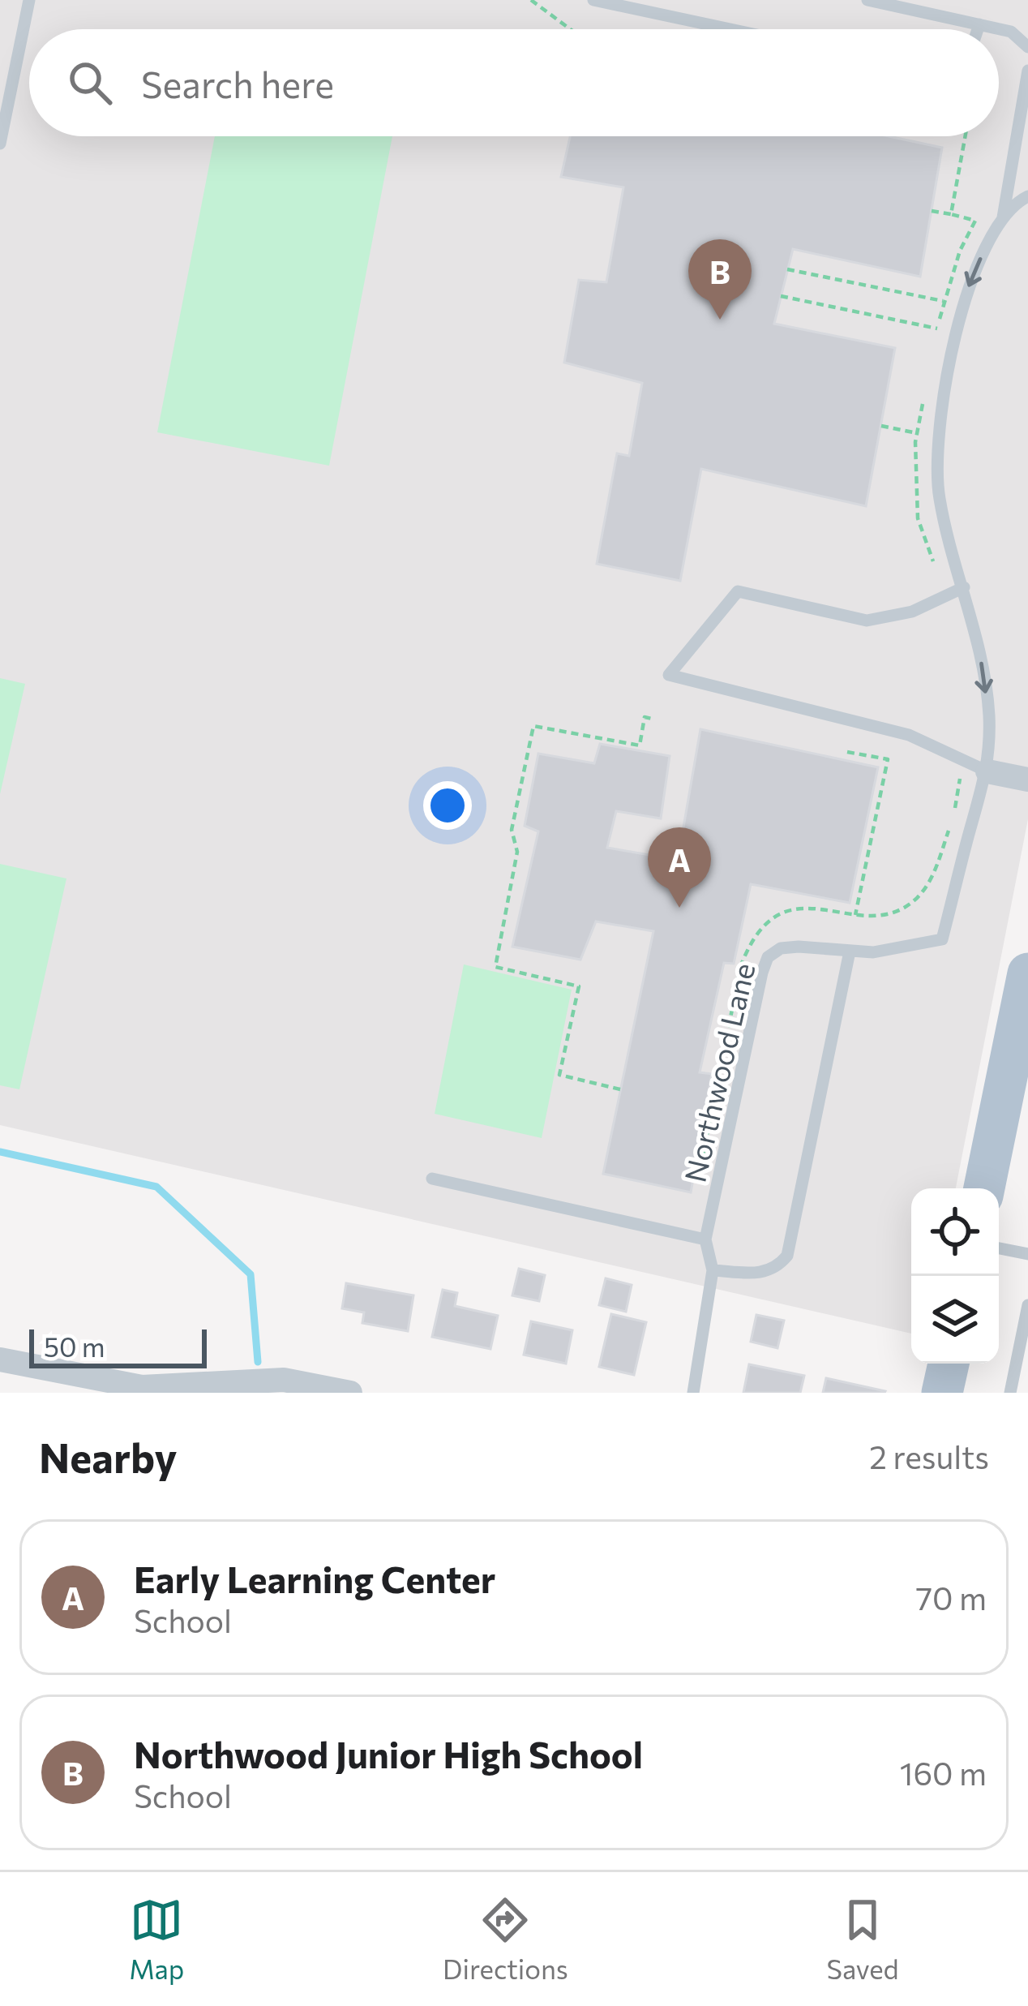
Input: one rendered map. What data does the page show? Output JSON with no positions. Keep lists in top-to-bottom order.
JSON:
{
  "streets": {
    "lane": ["Northwood Lane"]
  },
  "one_way": ["Northwood Lane"],
  "scale_bar": "50 m",
  "page": {
    "search": "Search here",
    "pins": ["B", "A"],
    "scale": "50 m",
    "heading": ["Nearby", "2 results"],
    "list": [
      {
        "mark": "A",
        "name": "Early Learning Center",
        "note": "School",
        "value": "70 m"
      },
      {
        "mark": "B",
        "name": "Northwood Junior High School",
        "note": "School",
        "value": "160 m"
      }
    ],
    "nav": ["Map", "Directions", "Saved"]
  }
}
